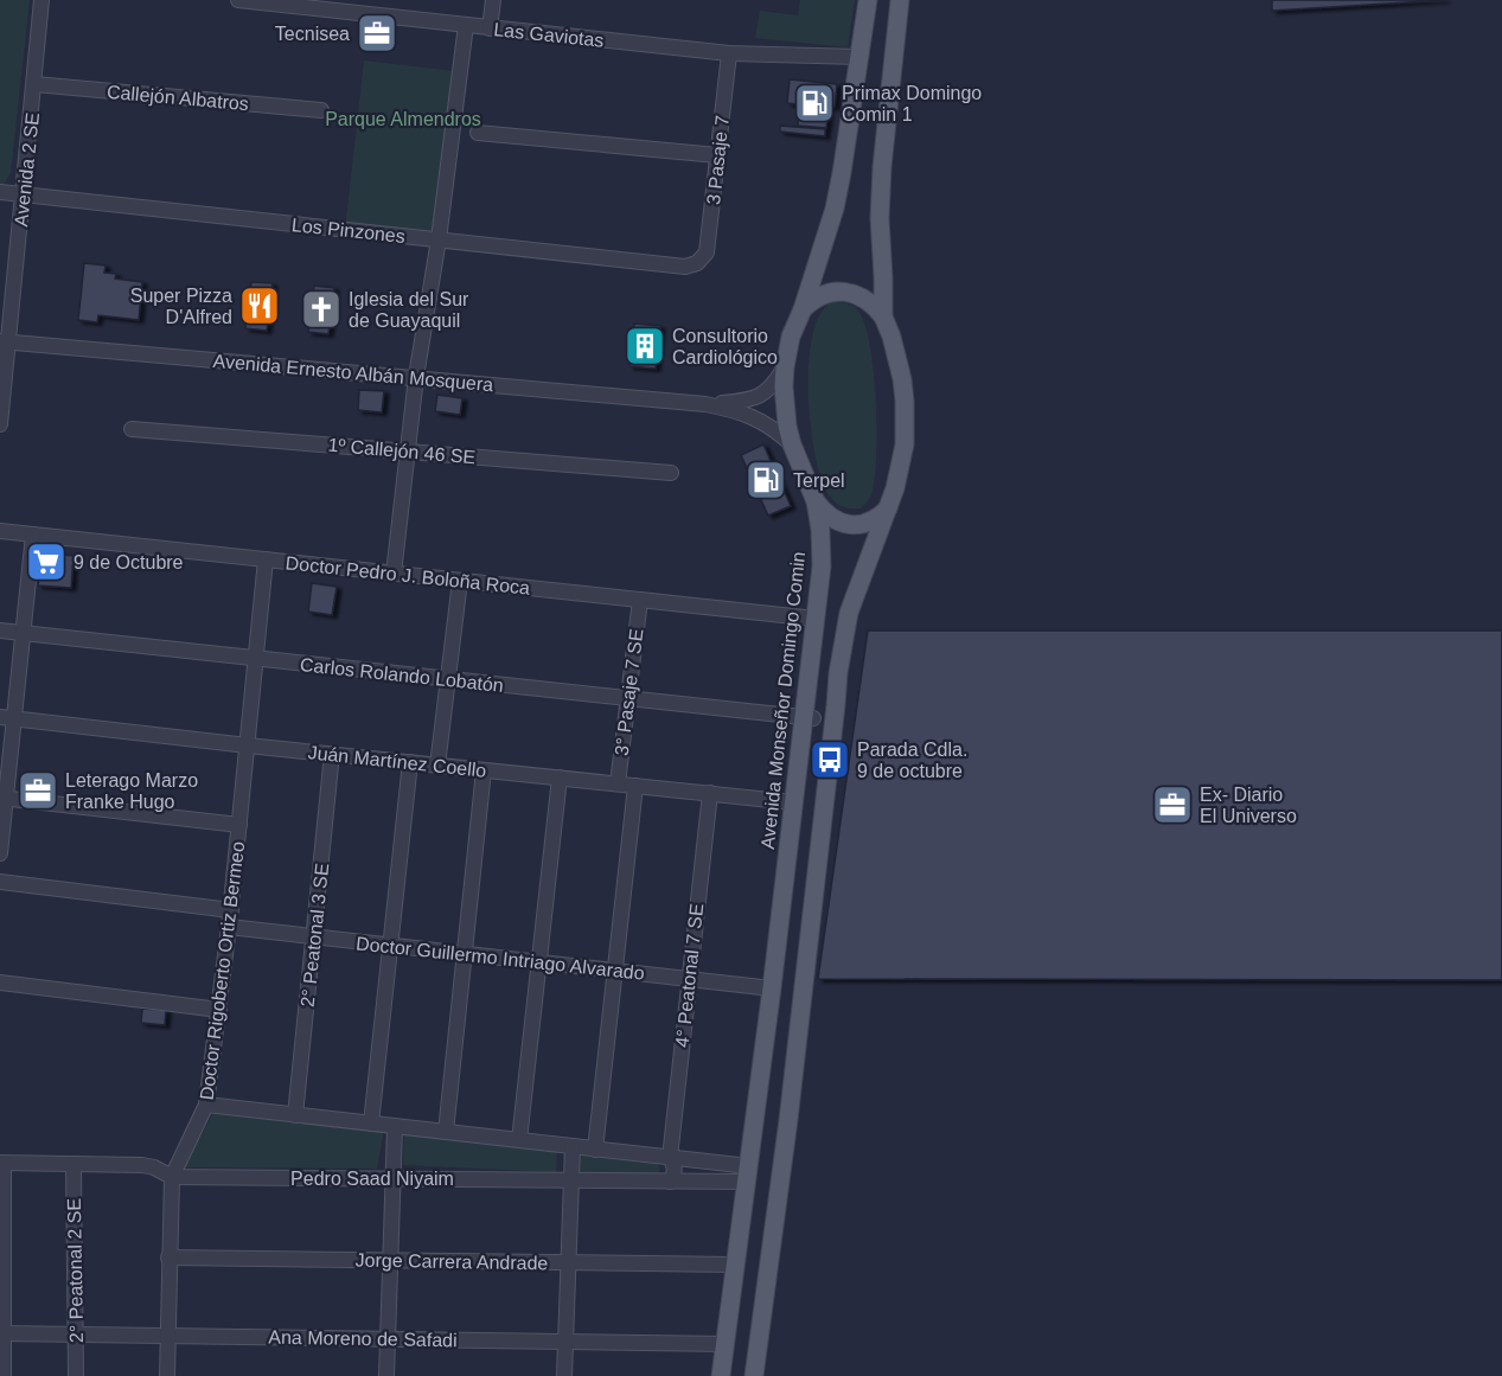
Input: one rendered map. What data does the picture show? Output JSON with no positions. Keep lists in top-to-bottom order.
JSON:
{
  "streets": {
    "main road": ["Avenida Monseñor Domingo Comin"],
    "street": [
      "Las Gaviotas",
      "Callejón Albatros",
      "3 Pasaje 7",
      "Avenida 2 SE",
      "Los Pinzones",
      "Avenida Ernesto Albán Mosquera",
      "1º Callejón 46 SE",
      "Doctor Pedro J. Boloña Roca",
      "Carlos Rolando Lobatón",
      "3° Pasaje 7 SE",
      "Juán Martínez Coello",
      "2° Peatonal 3 SE",
      "Doctor Guillermo Intriago Alvarado",
      "Doctor Rigoberto Ortiz Bermeo",
      "4° Peatonal 7 SE",
      "Pedro Saad Niyaim",
      "Jorge Carrera Andrade",
      "2° Peatonal 2 SE",
      "Ana Moreno de Safadi"
    ]
  },
  "crossings": [
    ["Las Gaviotas", "3 Pasaje 7"],
    ["Las Gaviotas", "Avenida Monseñor Domingo Comin"],
    ["Callejón Albatros", "Avenida 2 SE"],
    ["3 Pasaje 7", "Los Pinzones"],
    ["Avenida 2 SE", "Los Pinzones"],
    ["Avenida 2 SE", "Avenida Ernesto Albán Mosquera"],
    ["Avenida Ernesto Albán Mosquera", "Avenida Monseñor Domingo Comin"],
    ["Doctor Pedro J. Boloña Roca", "3° Pasaje 7 SE"],
    ["Doctor Pedro J. Boloña Roca", "Avenida Monseñor Domingo Comin"],
    ["Doctor Pedro J. Boloña Roca", "Doctor Rigoberto Ortiz Bermeo"],
    ["Carlos Rolando Lobatón", "3° Pasaje 7 SE"],
    ["Carlos Rolando Lobatón", "Avenida Monseñor Domingo Comin"],
    ["Carlos Rolando Lobatón", "Doctor Rigoberto Ortiz Bermeo"],
    ["3° Pasaje 7 SE", "Juán Martínez Coello"],
    ["Avenida Monseñor Domingo Comin", "Juán Martínez Coello"],
    ["Avenida Monseñor Domingo Comin", "Doctor Guillermo Intriago Alvarado"],
    ["Avenida Monseñor Domingo Comin", "Pedro Saad Niyaim"],
    ["Avenida Monseñor Domingo Comin", "Jorge Carrera Andrade"],
    ["Avenida Monseñor Domingo Comin", "Ana Moreno de Safadi"],
    ["Juán Martínez Coello", "2° Peatonal 3 SE"],
    ["Juán Martínez Coello", "Doctor Rigoberto Ortiz Bermeo"],
    ["Juán Martínez Coello", "4° Peatonal 7 SE"],
    ["2° Peatonal 3 SE", "Doctor Guillermo Intriago Alvarado"],
    ["Doctor Guillermo Intriago Alvarado", "Doctor Rigoberto Ortiz Bermeo"],
    ["Doctor Guillermo Intriago Alvarado", "4° Peatonal 7 SE"],
    ["Doctor Rigoberto Ortiz Bermeo", "Pedro Saad Niyaim"],
    ["Doctor Rigoberto Ortiz Bermeo", "Jorge Carrera Andrade"],
    ["Doctor Rigoberto Ortiz Bermeo", "Ana Moreno de Safadi"],
    ["4° Peatonal 7 SE", "Pedro Saad Niyaim"],
    ["Pedro Saad Niyaim", "2° Peatonal 2 SE"],
    ["2° Peatonal 2 SE", "Ana Moreno de Safadi"]
  ],
  "parks": ["Parque Almendros"],
  "places": {
    "office": ["Tecnisea", "Leterago Marzo Franke Hugo", "Ex- Diario El Universo"],
    "fuel station": ["Primax Domingo Comin 1", "Terpel"],
    "restaurant": ["Super Pizza D'Alfred"],
    "church": ["Iglesia del Sur de Guayaquil"],
    "building": ["Consultorio Cardiológico"],
    "supermarket": ["9 de Octubre"],
    "bus stop": ["Parada Cdla. 9 de octubre"]
  }
}
